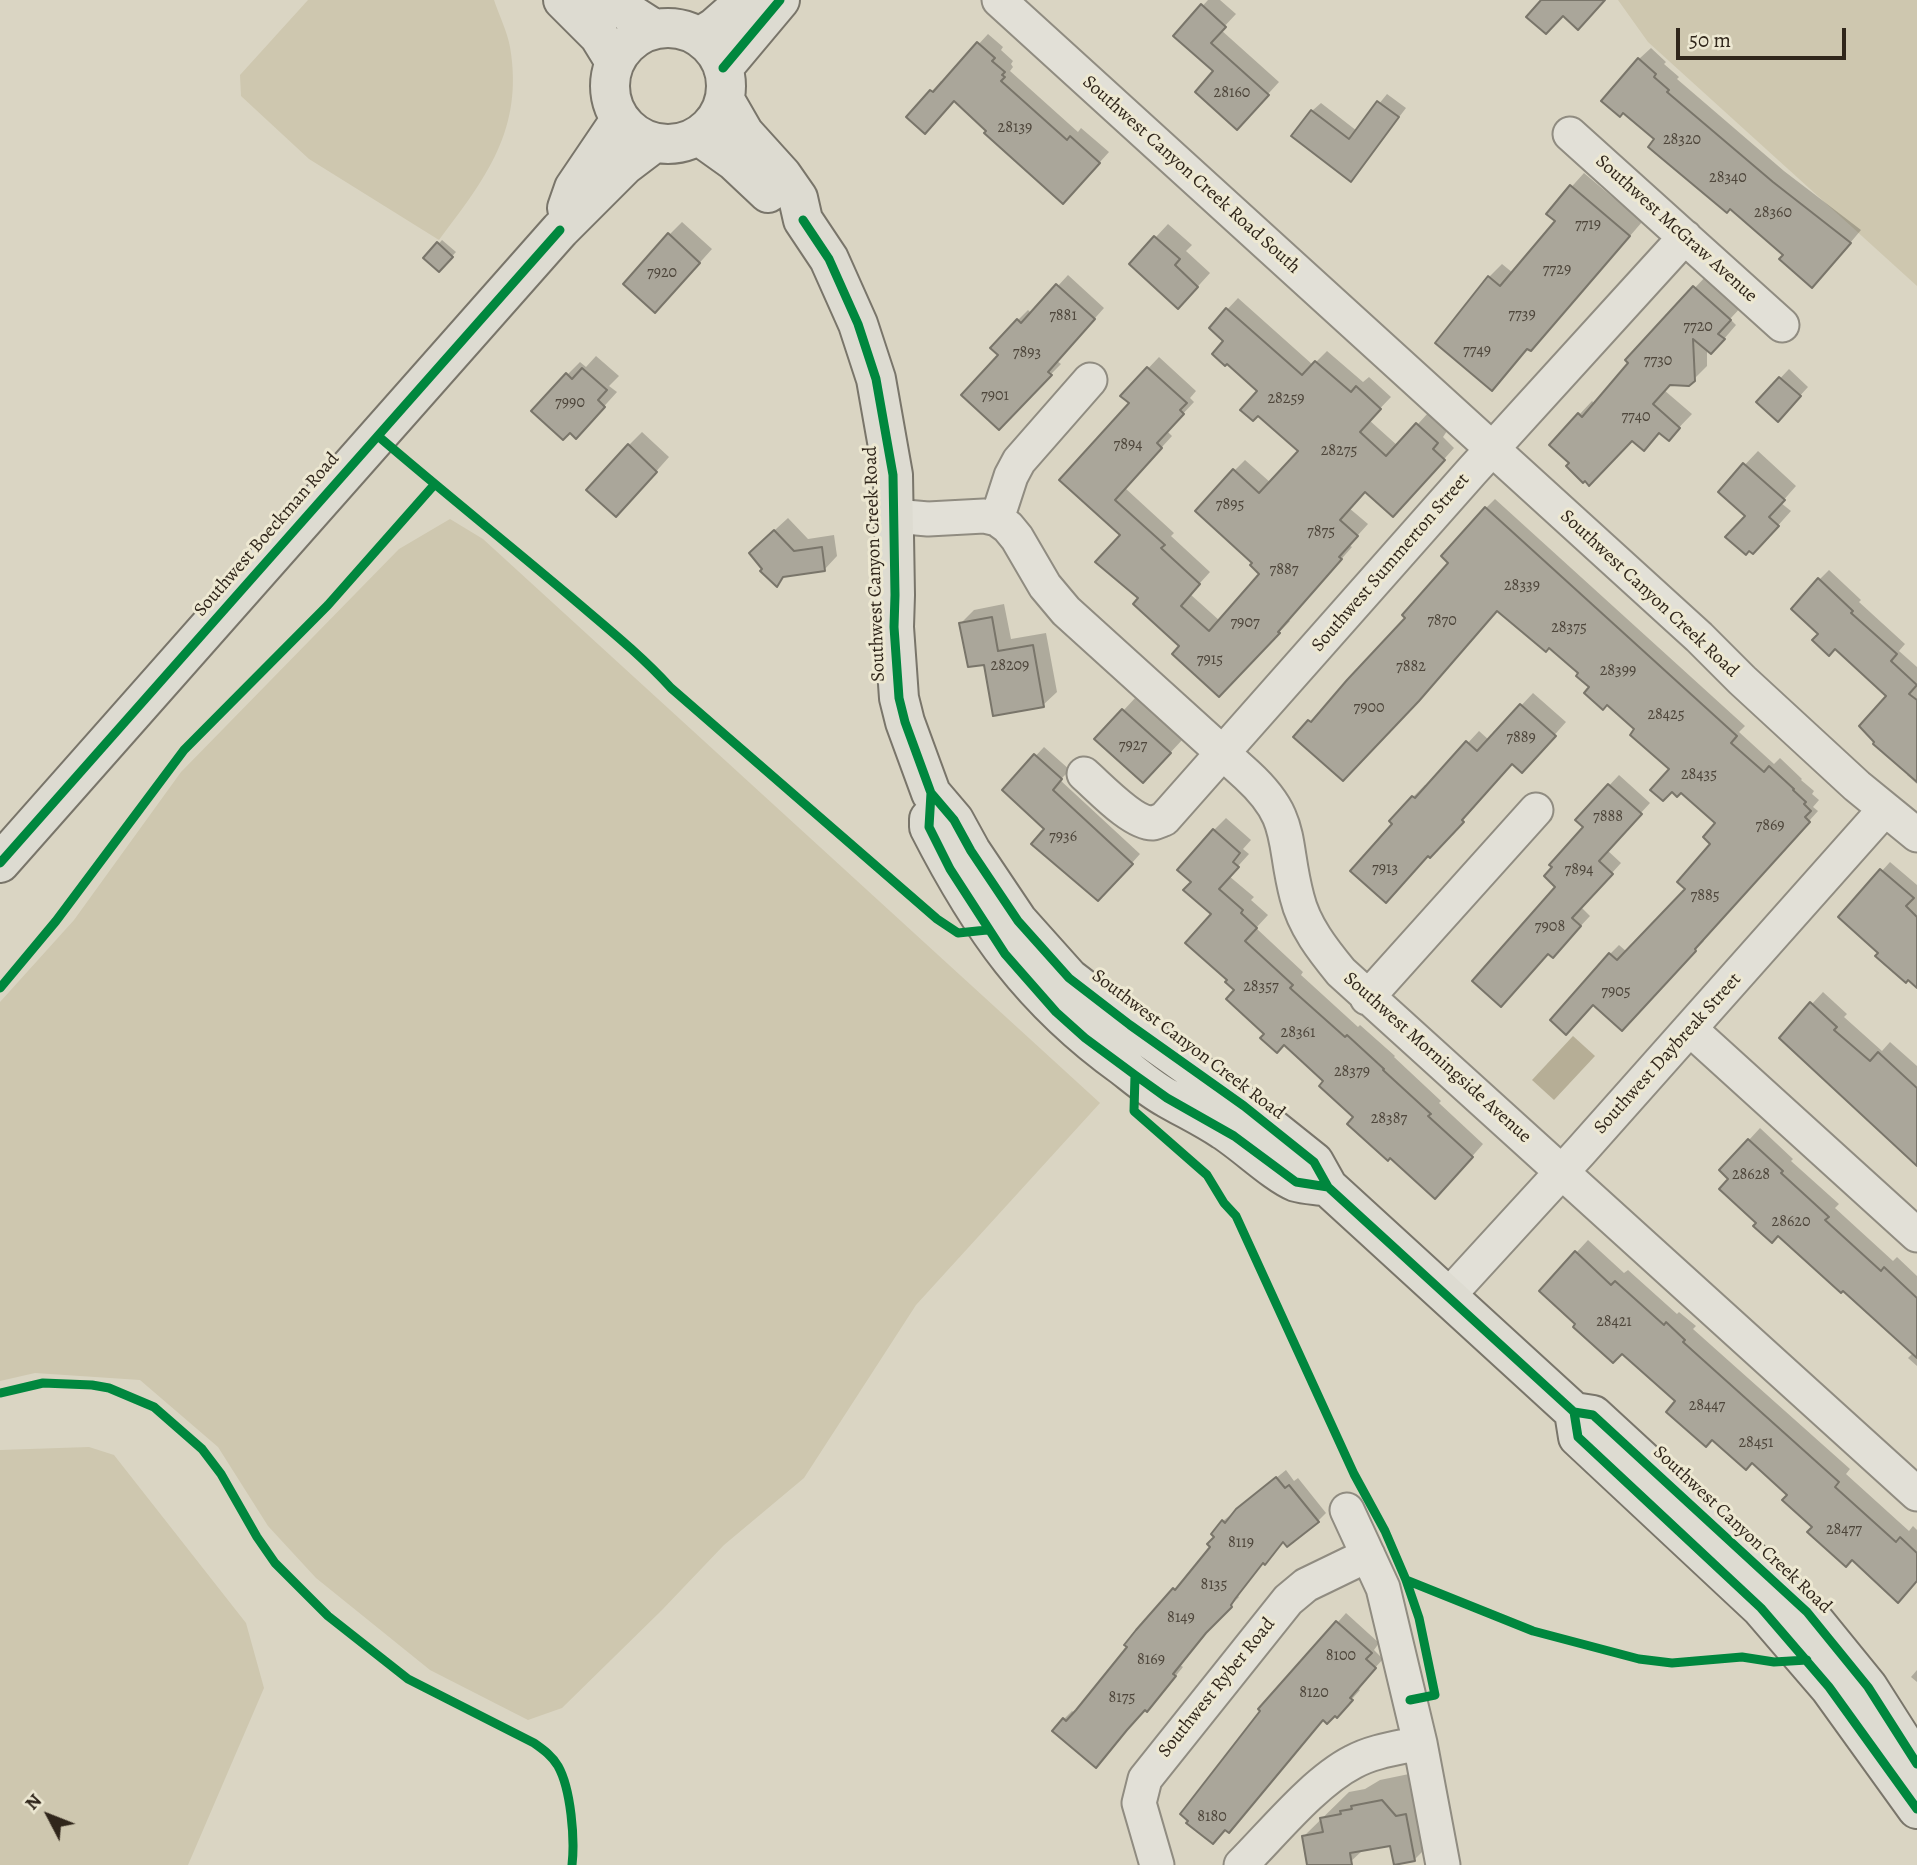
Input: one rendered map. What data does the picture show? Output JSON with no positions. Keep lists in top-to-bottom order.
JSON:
{
  "streets": {
    "main road": ["Southwest Boeckman Road", "Southwest Canyon Creek Road"],
    "street": [
      "Southwest Canyon Creek Road South",
      "Southwest McGraw Avenue",
      "Southwest Summerton Street",
      "Southwest Daybreak Street",
      "Southwest Morningside Avenue",
      "Southwest Ryber Road"
    ]
  },
  "crossings": [
    ["Southwest Canyon Creek Road South", "Southwest Canyon Creek Road"],
    ["Southwest McGraw Avenue", "Southwest Summerton Street"],
    ["Southwest Boeckman Road", "Southwest Canyon Creek Road"],
    ["Southwest Summerton Street", "Southwest Canyon Creek Road"],
    ["Southwest Summerton Street", "Southwest Morningside Avenue"],
    ["Southwest Canyon Creek Road", "Southwest Daybreak Street"],
    ["Southwest Daybreak Street", "Southwest Morningside Avenue"]
  ],
  "house_numbers": [
    "28160",
    "28139",
    "28320",
    "28340",
    "28360",
    "7719",
    "7729",
    "7920",
    "7739",
    "7881",
    "7720",
    "7749",
    "7893",
    "7730",
    "7901",
    "28259",
    "7990",
    "7740",
    "7894",
    "28275",
    "7895",
    "7875",
    "7887",
    "28339",
    "7870",
    "7907",
    "28375",
    "7915",
    "28209",
    "7882",
    "28399",
    "7900",
    "28425",
    "7889",
    "7927",
    "28435",
    "7888",
    "7869",
    "7936",
    "7913",
    "7894",
    "7885",
    "7908",
    "28357",
    "7905",
    "28361",
    "28379",
    "28387",
    "28628",
    "28620",
    "28421",
    "28447",
    "28451",
    "28477",
    "8119",
    "8135",
    "8149",
    "8100",
    "8169",
    "8120",
    "8175",
    "8180"
  ],
  "scale_bar": "50 m",
  "north": "top left"
}
